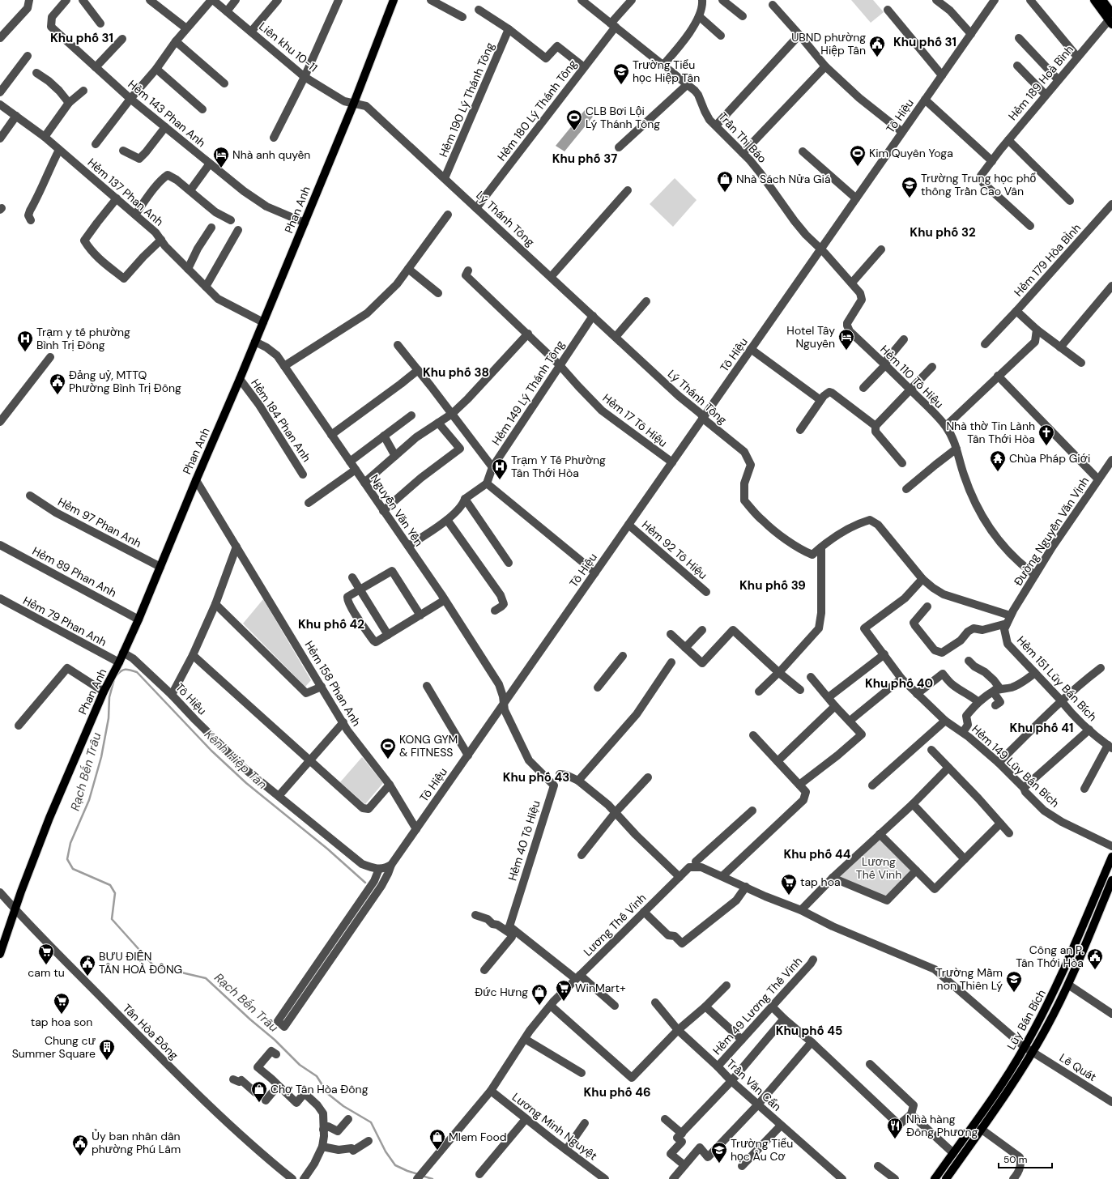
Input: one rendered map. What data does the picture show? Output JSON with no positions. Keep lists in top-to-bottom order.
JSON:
{
  "streets": {
    "main road": ["Phan Anh", "Lũy Bán Bích"],
    "street": [
      "Liên khu 10-11",
      "Hẻm 189 Hoà Bình",
      "Hẻm 190 Lý Thánh Tông",
      "Hẻm 180 Lý Thánh Tông",
      "Hẻm 143 Phan Anh",
      "Tô Hiệu",
      "Trần Thị Báo",
      "Hẻm 137 Phan Anh",
      "Lý Thánh Tông",
      "Hẻm 179 Hòa BÌnh",
      "Hẻm 110 Tô Hiệu",
      "Hẻm 149 Lý Thánh Tông",
      "Hẻm 184 Phan Anh",
      "Hẻm 17 Tô Hiệu",
      "Nguyễn Văn Yến",
      "Hẻm 97 Phan Anh",
      "Đường Nguyễn Văn Vịnh",
      "Hẻm 92 Tô Hiệu",
      "Hẻm 89 Phan Anh",
      "Hẻm 79 Phan Anh",
      "Hẻm 151 Lũy Bán Bích",
      "Hẻm 158 Phan Anh",
      "Hẻm 149 Lũy Bán Bích",
      "Hẻm 40 Tô Hiệu",
      "Lương Thế Vinh",
      "Hẻm 49 Lương Thế Vinh",
      "Tân Hòa Đông",
      "Lê Quát",
      "Trần Văn Cẩn",
      "Lương Minh Nguyệt"
    ]
  },
  "crossings": [
    ["Liên khu 10-11", "Phan Anh"],
    ["Liên khu 10-11", "Lý Thánh Tông"],
    ["Hẻm 190 Lý Thánh Tông", "Lý Thánh Tông"],
    ["Hẻm 180 Lý Thánh Tông", "Trần Thị Báo"],
    ["Hẻm 180 Lý Thánh Tông", "Lý Thánh Tông"],
    ["Hẻm 143 Phan Anh", "Phan Anh"],
    ["Tô Hiệu", "Trần Thị Báo"],
    ["Tô Hiệu", "Phan Anh"],
    ["Tô Hiệu", "Lý Thánh Tông"],
    ["Tô Hiệu", "Hẻm 110 Tô Hiệu"],
    ["Tô Hiệu", "Hẻm 17 Tô Hiệu"],
    ["Tô Hiệu", "Nguyễn Văn Yến"],
    ["Tô Hiệu", "Hẻm 92 Tô Hiệu"],
    ["Tô Hiệu", "Hẻm 158 Phan Anh"],
    ["Tô Hiệu", "Hẻm 40 Tô Hiệu"],
    ["Trần Thị Báo", "Hẻm 110 Tô Hiệu"],
    ["Hẻm 137 Phan Anh", "Phan Anh"],
    ["Phan Anh", "Lý Thánh Tông"],
    ["Phan Anh", "Hẻm 184 Phan Anh"],
    ["Phan Anh", "Nguyễn Văn Yến"],
    ["Phan Anh", "Hẻm 97 Phan Anh"],
    ["Phan Anh", "Hẻm 89 Phan Anh"],
    ["Phan Anh", "Hẻm 79 Phan Anh"],
    ["Phan Anh", "Hẻm 158 Phan Anh"],
    ["Phan Anh", "Tân Hòa Đông"],
    ["Lý Thánh Tông", "Hẻm 149 Lý Thánh Tông"],
    ["Lý Thánh Tông", "Đường Nguyễn Văn Vịnh"],
    ["Lý Thánh Tông", "Hẻm 151 Lũy Bán Bích"],
    ["Lý Thánh Tông", "Hẻm 149 Lũy Bán Bích"],
    ["Hẻm 110 Tô Hiệu", "Đường Nguyễn Văn Vịnh"],
    ["Hẻm 149 Lý Thánh Tông", "Hẻm 17 Tô Hiệu"],
    ["Nguyễn Văn Yến", "Hẻm 40 Tô Hiệu"],
    ["Đường Nguyễn Văn Vịnh", "Hẻm 151 Lũy Bán Bích"],
    ["Lương Thế Vinh", "Lũy Bán Bích"],
    ["Lương Thế Vinh", "Lê Quát"],
    ["Lương Thế Vinh", "Lương Minh Nguyệt"],
    ["Hẻm 49 Lương Thế Vinh", "Trần Văn Cẩn"],
    ["Lũy Bán Bích", "Lê Quát"]
  ],
  "districts": [
    "Khu phố 31",
    "Khu phố 31",
    "Khu phố 37",
    "Khu phố 32",
    "Khu phố 38",
    "Khu phố 39",
    "Khu phố 42",
    "Khu phố 40",
    "Khu phố 41",
    "Khu phố 43",
    "Khu phố 44",
    "Khu phố 45",
    "Khu phố 46"
  ],
  "water": ["Kênh Hiệp Tân", "Rạch Bến Trâu"],
  "parks": ["Lương Thế Vinh"],
  "places": {
    "public building": [
      "UBND phường Hiệp Tân",
      "Đảng uỷ, MTTQ Phường Bình Trị Đông",
      "Công an P. Tân Thới Hòa",
      "BƯU ĐIỆN TÂN HOÀ ĐÔNG",
      "Ủy ban nhân dân phường Phú Lâm"
    ],
    "school or university": [
      "Trường Tiểu học Hiệp Tân",
      "Trường Trung học phổ thông Trần Cao Vân",
      "Trường Mầm non Thiên Lý",
      "Trường Tiểu học Âu Cơ"
    ],
    "sports": ["CLB Bơi Lội Lý Thánh Tông", "Kim Quyên Yoga", "KONG GYM & FITNESS"],
    "hotel": ["Nhà anh quyền", "Hotel Tây Nguyên"],
    "shop": [
      "Nhà Sách Nửa Giá",
      "Đức Hưng",
      "Chợ Tân Hòa Đông",
      "Mlem Food"
    ],
    "hospital": ["Trạm y tế phường Bình Trị Đông", "Trạm Y Tế Phường Tân Thới Hòa"],
    "church": ["Nhà thờ Tin Lành Tân Thới Hòa"],
    "temple": ["Chùa Pháp Giới"],
    "supermarket": [
      "tap hoa",
      "cam tu",
      "WinMart+",
      "tap hoa son"
    ],
    "building": ["Chung cư Summer Square"],
    "restaurant": ["Nhà hàng Đông Phương"]
  },
  "scale_bar": "50 m"
}
